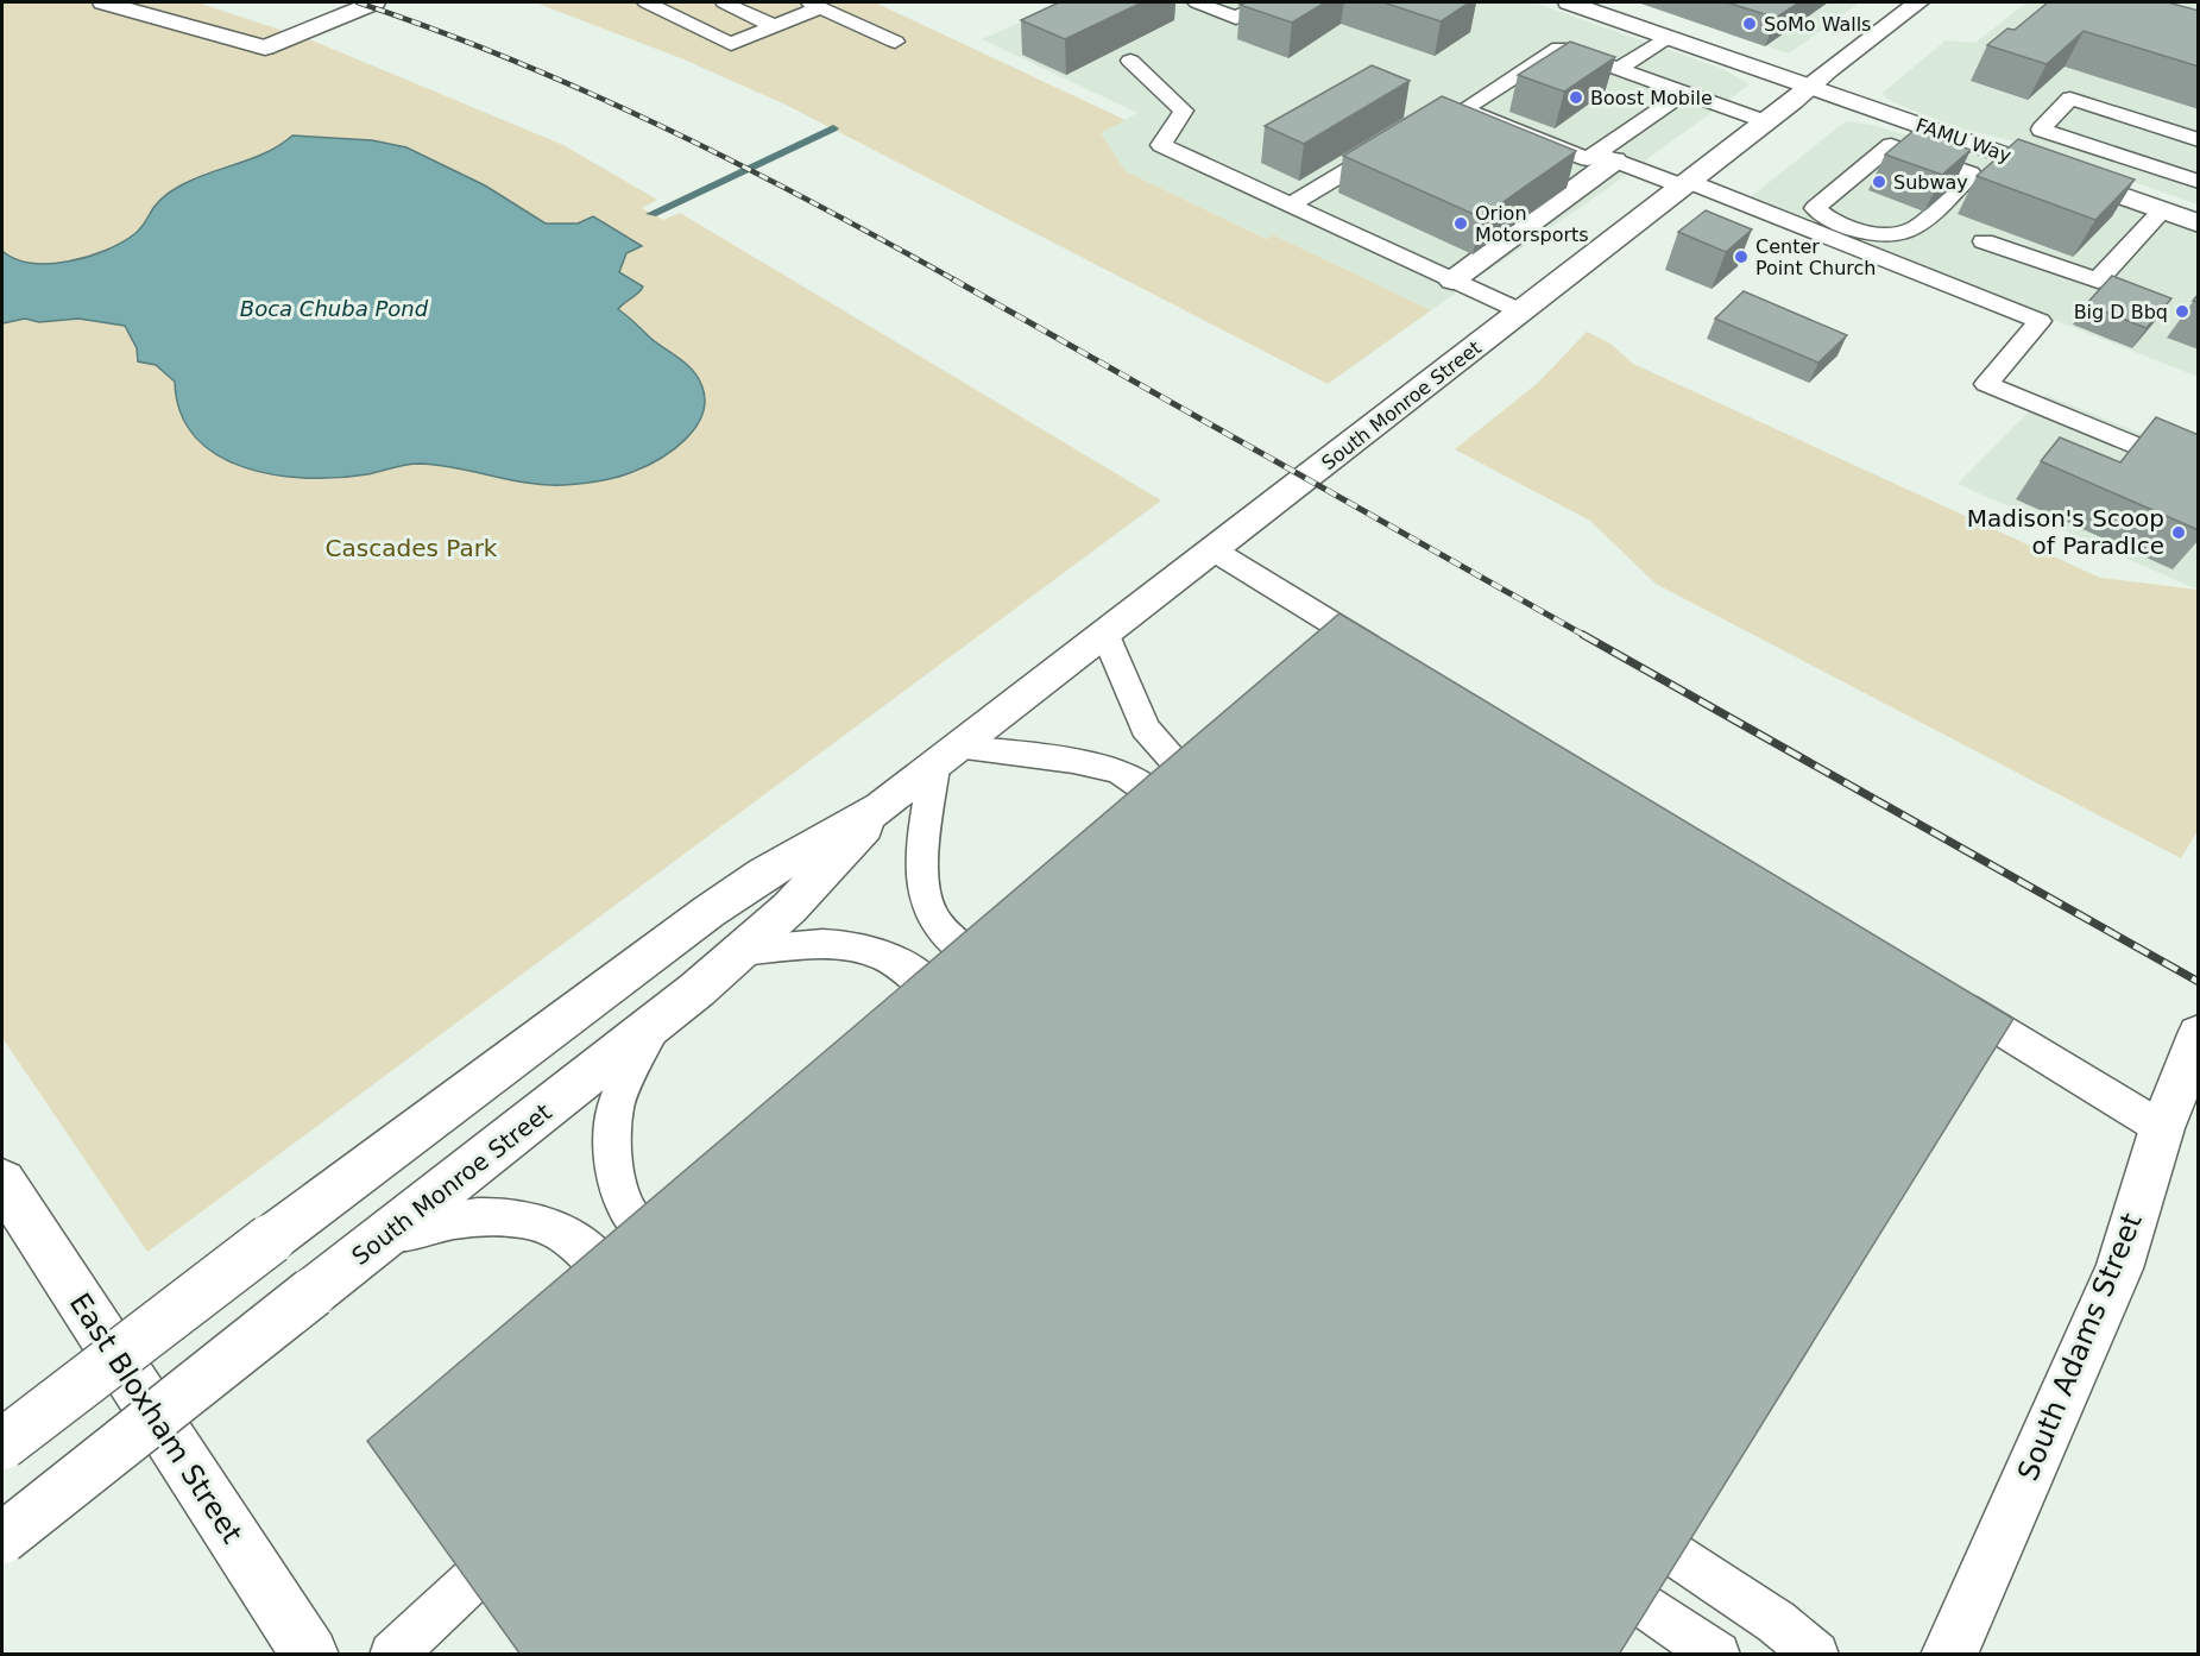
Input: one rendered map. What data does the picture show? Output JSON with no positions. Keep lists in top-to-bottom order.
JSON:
{
  "streets": {
    "main road": [
      "FAMU Way",
      "South Monroe Street",
      "South Adams Street",
      "East Bloxham Street"
    ]
  },
  "crossings": [
    ["FAMU Way", "South Monroe Street"]
  ],
  "water": ["Boca Chuba Pond"],
  "parks": ["Cascades Park"],
  "places": [
    "SoMo Walls",
    "Boost Mobile",
    "Subway",
    "Orion Motorsports",
    "Center Point Church",
    "Big D Bbq",
    "Madison's Scoop of ParadIce"
  ]
}
